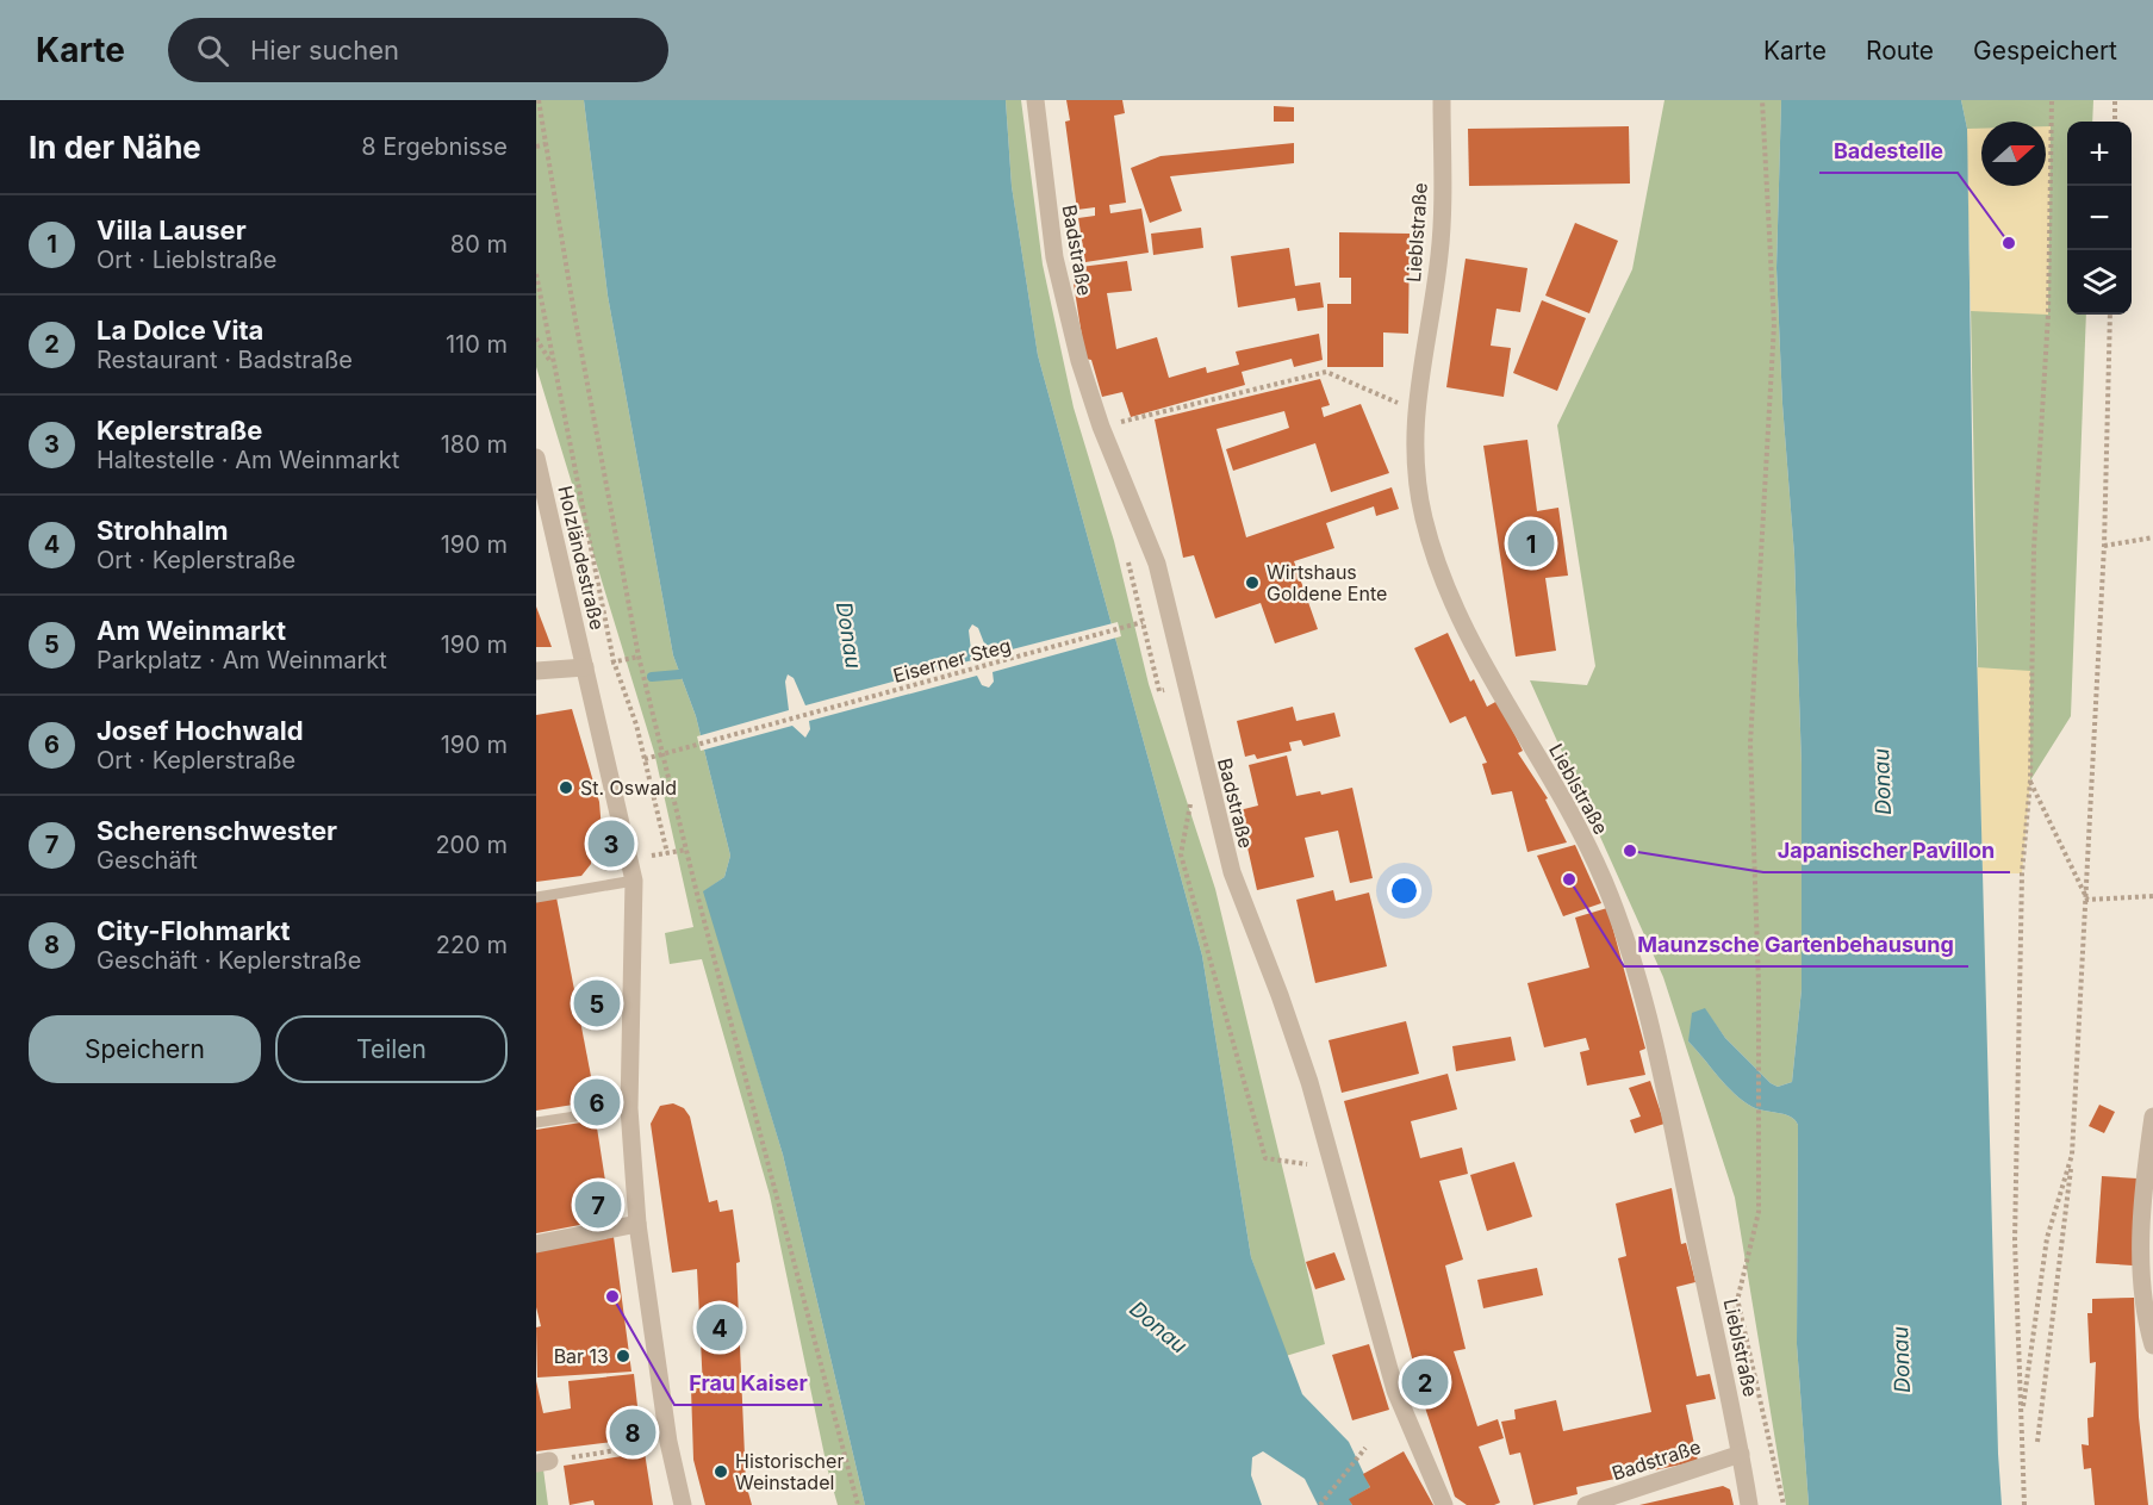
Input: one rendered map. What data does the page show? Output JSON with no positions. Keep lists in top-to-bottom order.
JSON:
{
  "streets": {
    "street": ["Lieblstraße", "Badstraße", "Holzländestraße"],
    "path": ["Eiserner Steg"]
  },
  "crossings": [
    ["Lieblstraße", "Badstraße"]
  ],
  "water": ["Donau"],
  "places": [
    "Badestelle",
    "Wirtshaus Goldene Ente",
    "St. Oswald",
    "Japanischer Pavillon",
    "Maunzsche Gartenbehausung",
    "Frau Kaiser",
    "Bar 13",
    "Historischer Weinstadel"
  ],
  "north": "right",
  "page": {
    "header": "Karte",
    "search": "Hier suchen",
    "nav": ["Karte", "Route", "Gespeichert"],
    "heading": ["In der Nähe", "8 Ergebnisse"],
    "map_buttons": ["+", "−"],
    "list": [
      {
        "mark": "1",
        "name": "Villa Lauser",
        "note": "Ort · Lieblstraße",
        "value": "80 m"
      },
      {
        "mark": "2",
        "name": "La Dolce Vita",
        "note": "Restaurant · Badstraße",
        "value": "110 m"
      },
      {
        "mark": "3",
        "name": "Keplerstraße",
        "note": "Haltestelle · Am Weinmarkt",
        "value": "180 m"
      },
      {
        "mark": "4",
        "name": "Strohhalm",
        "note": "Ort · Keplerstraße",
        "value": "190 m"
      },
      {
        "mark": "5",
        "name": "Am Weinmarkt",
        "note": "Parkplatz · Am Weinmarkt",
        "value": "190 m"
      },
      {
        "mark": "6",
        "name": "Josef Hochwald",
        "note": "Ort · Keplerstraße",
        "value": "190 m"
      },
      {
        "mark": "7",
        "name": "Scherenschwester",
        "note": "Geschäft",
        "value": "200 m"
      },
      {
        "mark": "8",
        "name": "City-Flohmarkt",
        "note": "Geschäft · Keplerstraße",
        "value": "220 m"
      }
    ],
    "pins": [
      "1",
      "3",
      "5",
      "6",
      "7",
      "4",
      "2",
      "8"
    ],
    "buttons": ["Speichern", "Teilen"]
  }
}
